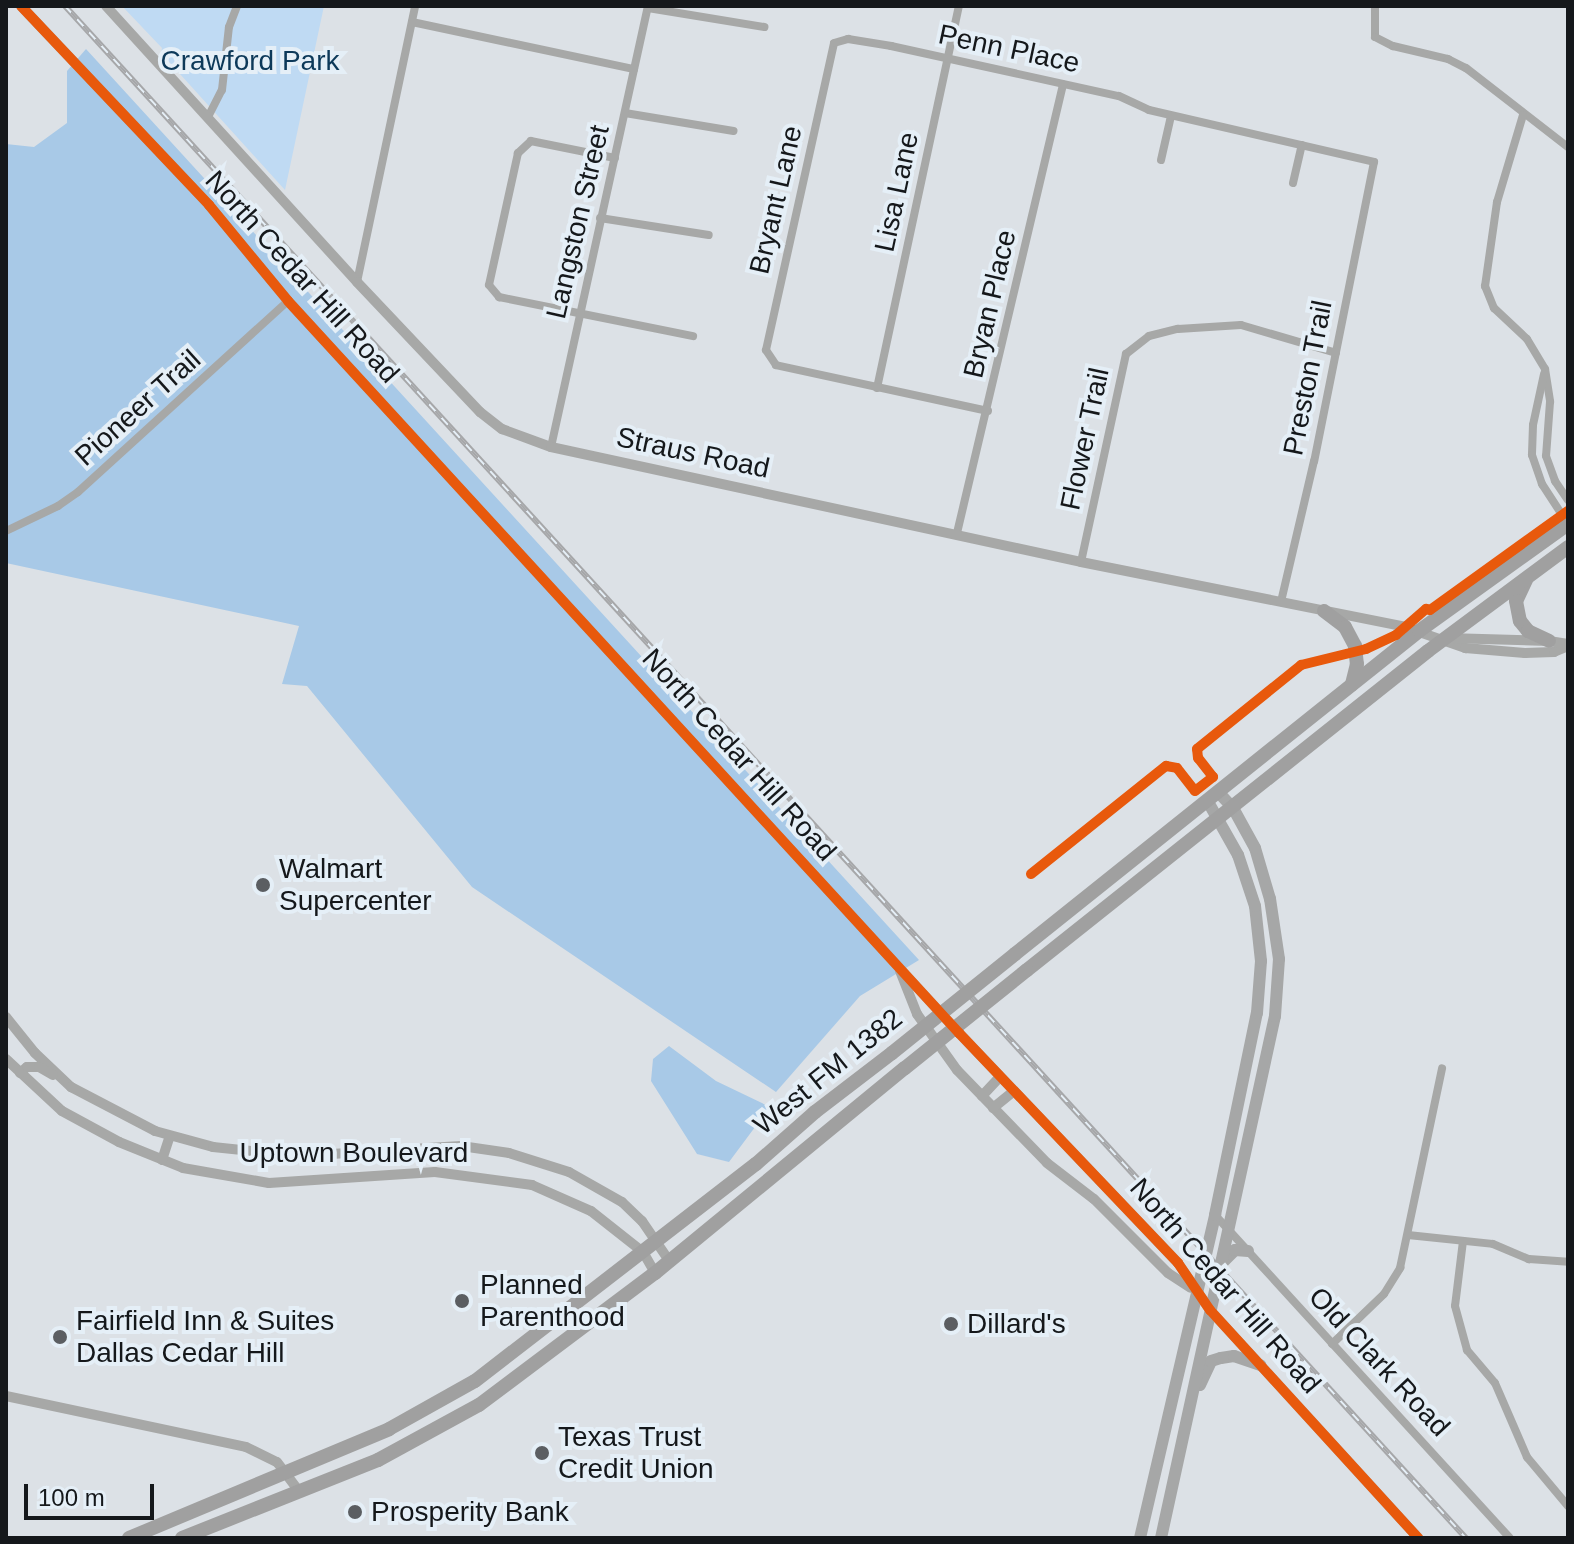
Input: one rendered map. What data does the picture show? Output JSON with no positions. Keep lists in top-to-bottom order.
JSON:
{
  "streets": {
    "main road": ["West FM 1382"],
    "street": [
      "Penn Place",
      "Lisa Lane",
      "Bryant Lane",
      "Langston Street",
      "North Cedar Hill Road",
      "Bryan Place",
      "Preston Trail",
      "Pioneer Trail",
      "Flower Trail",
      "Straus Road",
      "Uptown Boulevard",
      "Old Clark Road"
    ]
  },
  "crossings": [
    ["Penn Place", "Lisa Lane"],
    ["Penn Place", "Bryant Lane"],
    ["Penn Place", "Bryan Place"],
    ["Penn Place", "Preston Trail"],
    ["Lisa Lane", "Bryant Lane"],
    ["Langston Street", "Straus Road"],
    ["North Cedar Hill Road", "Pioneer Trail"],
    ["Bryan Place", "Straus Road"],
    ["Preston Trail", "Flower Trail"],
    ["Preston Trail", "Straus Road"],
    ["Flower Trail", "Straus Road"],
    ["Straus Road", "West FM 1382"],
    ["West FM 1382", "Uptown Boulevard"]
  ],
  "parks": ["Crawford Park"],
  "places": [
    "Walmart Supercenter",
    "Planned Parenthood",
    "Dillard's",
    "Fairfield Inn & Suites Dallas Cedar Hill",
    "Texas Trust Credit Union",
    "Prosperity Bank"
  ],
  "scale_bar": "100 m"
}
